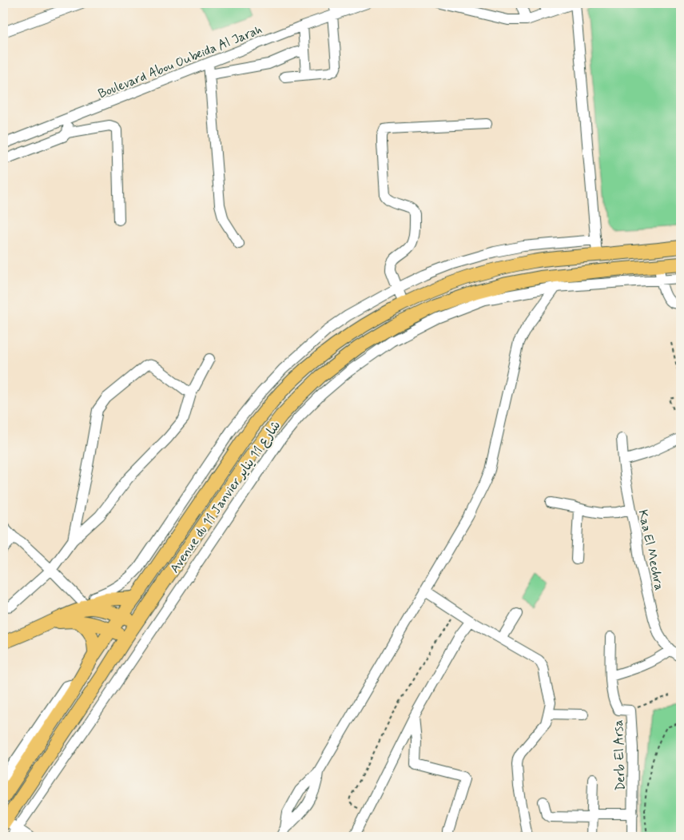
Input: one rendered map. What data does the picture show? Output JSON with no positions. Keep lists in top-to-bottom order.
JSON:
{
  "streets": {
    "main road": ["Avenue du 11 Janvier شارع 11 يناير"],
    "street": ["Boulevard Abou Oubeida Al Jarah", "Kaa El Mechra", "Derb El Arsa"]
  }
}
